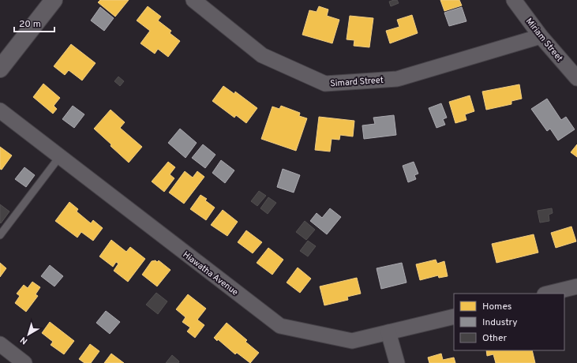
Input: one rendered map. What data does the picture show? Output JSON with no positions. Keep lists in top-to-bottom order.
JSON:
{
  "streets": {
    "street": ["Miriam Street", "Simard Street", "Hiawatha Avenue"]
  },
  "crossings": [
    ["Miriam Street", "Simard Street"]
  ],
  "legend": ["Homes", "Industry", "Other"],
  "scale_bar": "20 m",
  "north": "bottom left"
}
